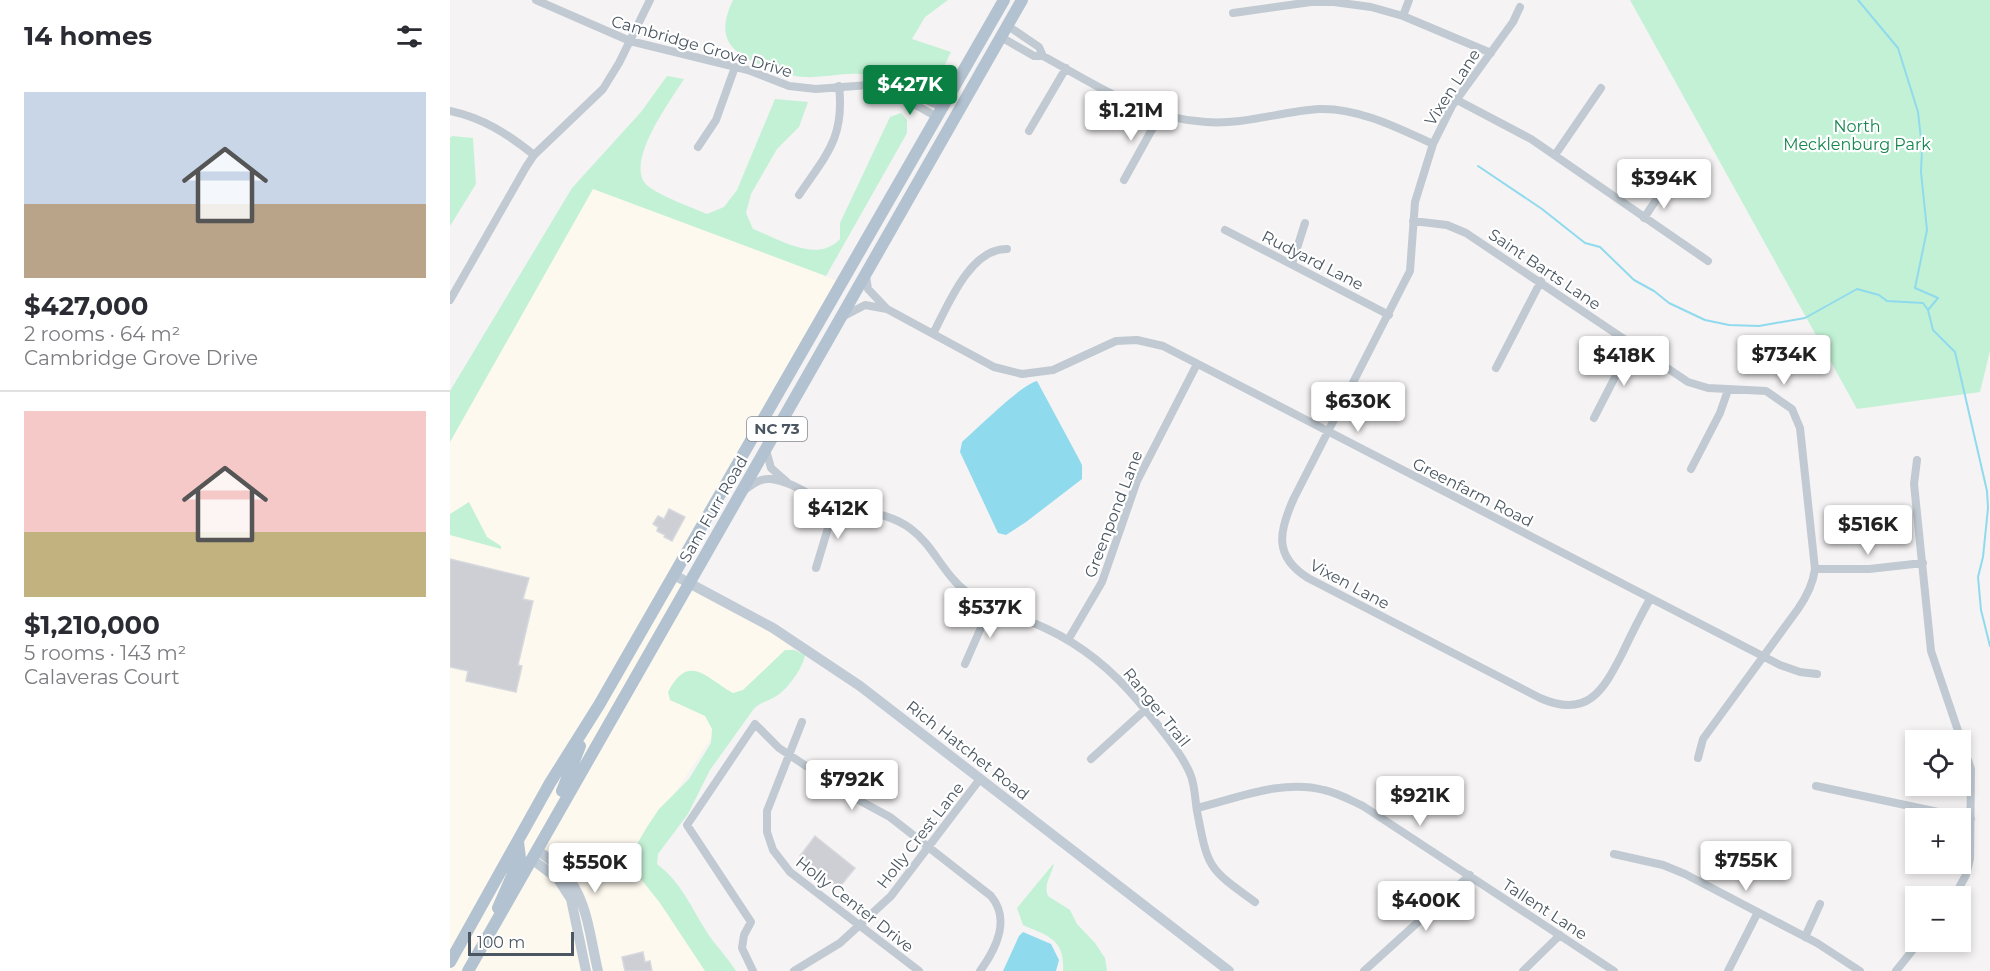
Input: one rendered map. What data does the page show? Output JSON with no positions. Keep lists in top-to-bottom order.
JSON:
{
  "streets": {
    "main road": ["NC 73", "Sam Furr Road"],
    "street": [
      "Cambridge Grove Drive",
      "Vixen Lane",
      "Rudyard Lane",
      "Saint Barts Lane",
      "Greenfarm Road",
      "Greenpond Lane",
      "Ranger Trail",
      "Rich Hatchet Road",
      "Holly Crest Lane",
      "Holly Center Drive",
      "Tallent Lane"
    ]
  },
  "crossings": [
    ["Cambridge Grove Drive", "Sam Furr Road"],
    ["Vixen Lane", "Rudyard Lane"],
    ["Vixen Lane", "Saint Barts Lane"],
    ["Vixen Lane", "Greenfarm Road"],
    ["Saint Barts Lane", "Greenfarm Road"],
    ["Greenfarm Road", "Sam Furr Road"],
    ["Greenfarm Road", "Greenpond Lane"],
    ["Sam Furr Road", "Ranger Trail"],
    ["Sam Furr Road", "Rich Hatchet Road"],
    ["Greenpond Lane", "Ranger Trail"],
    ["Ranger Trail", "Tallent Lane"],
    ["Rich Hatchet Road", "Holly Crest Lane"],
    ["Holly Crest Lane", "Holly Center Drive"]
  ],
  "parks": ["North Mecklenburg Park"],
  "scale_bar": "100 m",
  "page": {
    "heading": "14 homes",
    "price": [
      "$427K",
      "$1.21M",
      "$394K",
      "$734K",
      "$418K",
      "$630K",
      "$412K",
      "$516K",
      "$537K",
      "$792K",
      "$921K",
      "$755K",
      "$550K",
      "$400K"
    ],
    "list": [
      {
        "name": "$427,000",
        "note": "2 rooms · 64 m² · Cambridge Grove Drive"
      },
      {
        "name": "$1,210,000",
        "note": "5 rooms · 143 m² · Calaveras Court"
      }
    ],
    "map_buttons": ["+", "−"],
    "scale": "100 m"
  }
}
